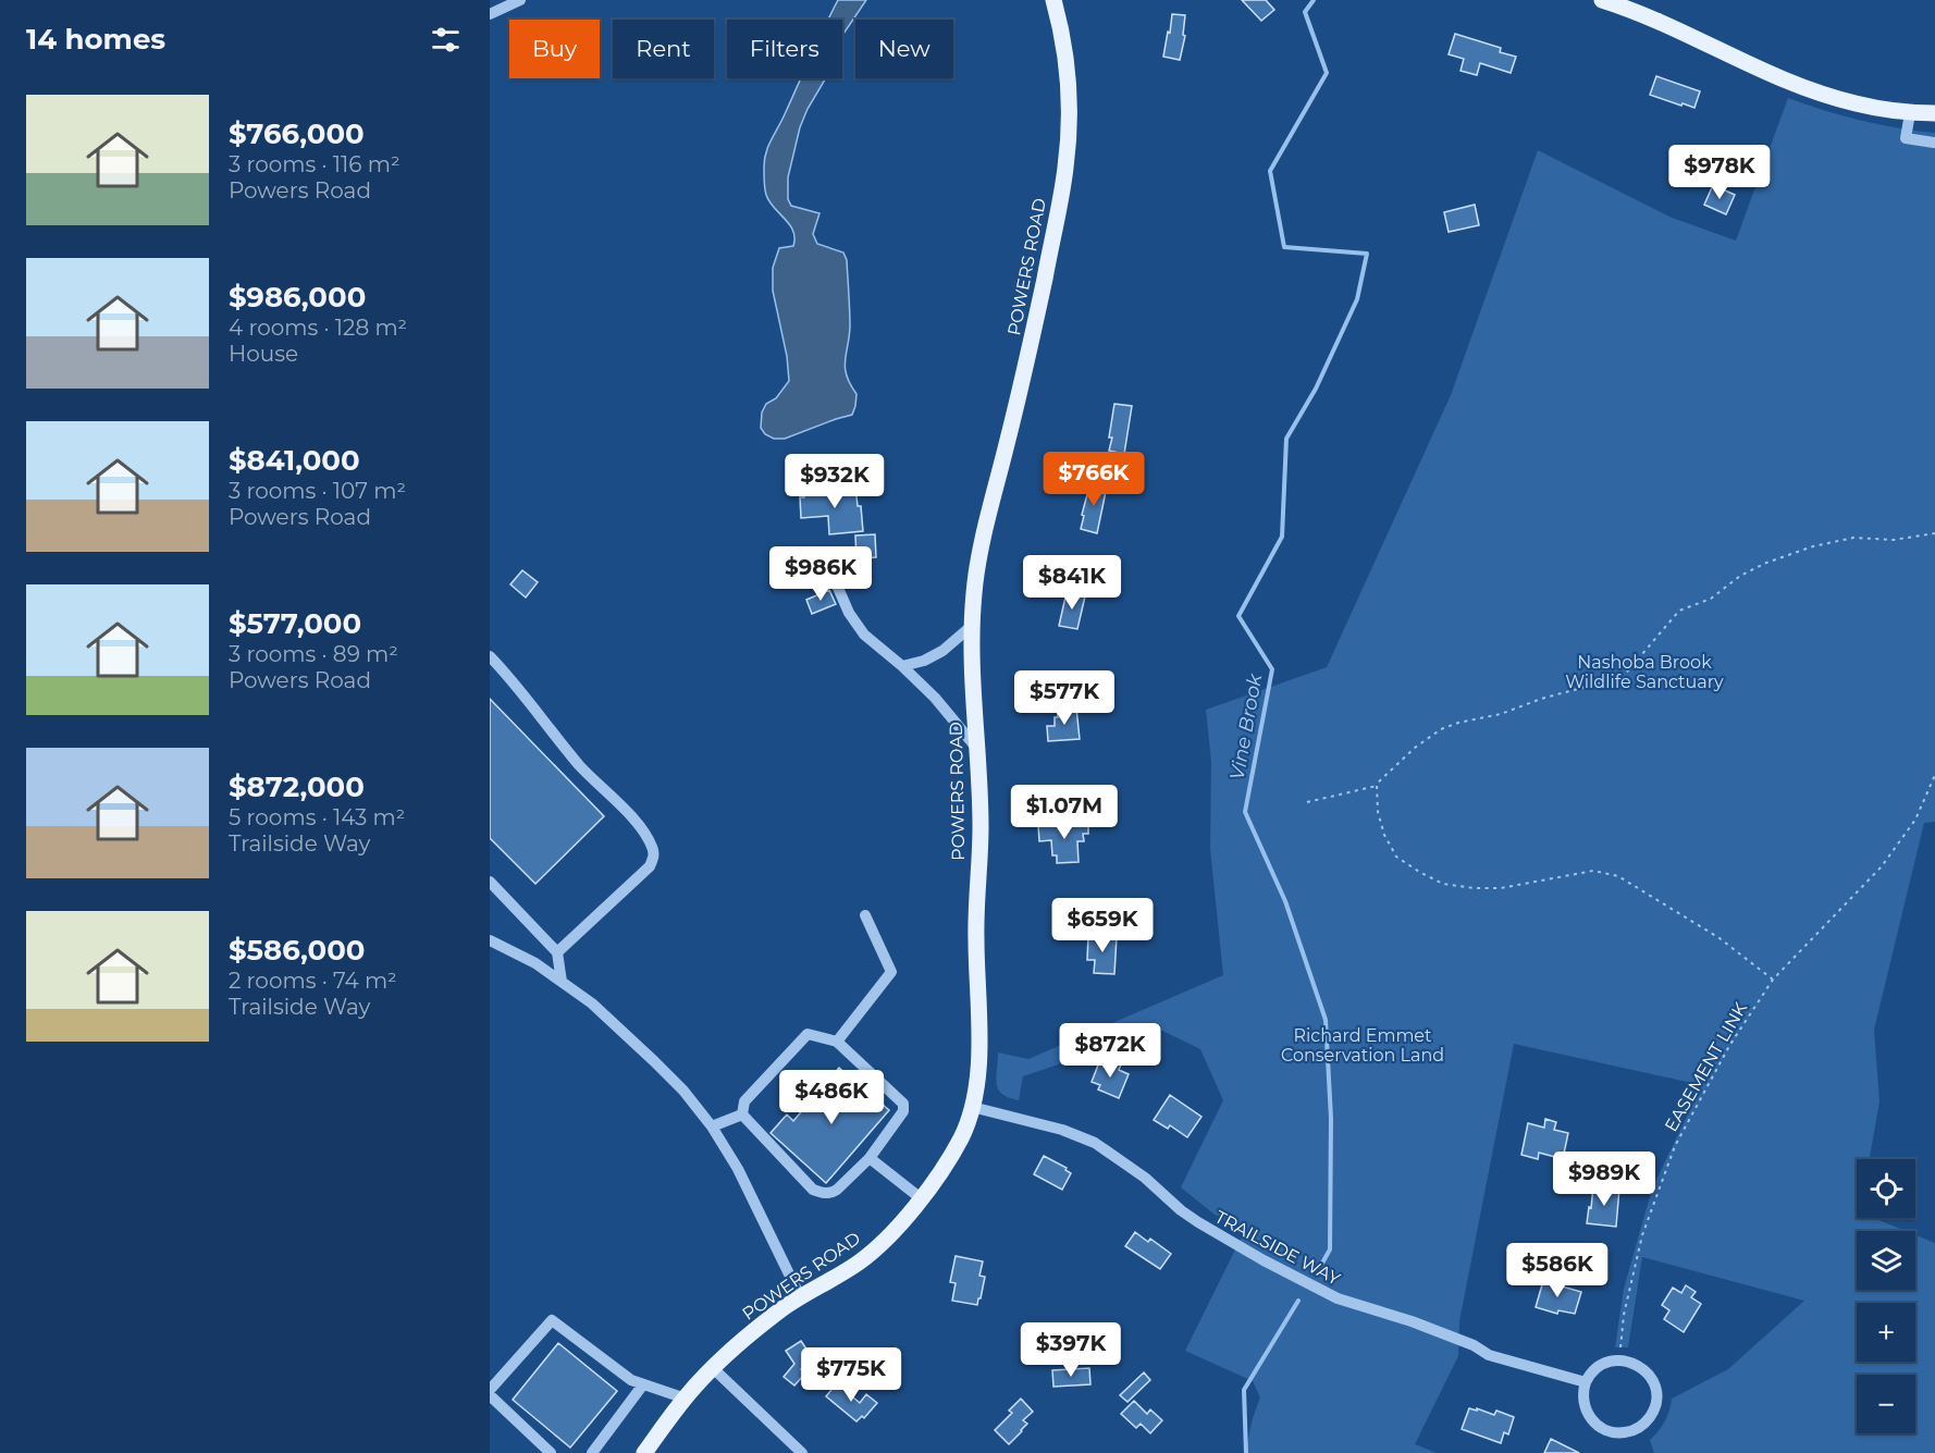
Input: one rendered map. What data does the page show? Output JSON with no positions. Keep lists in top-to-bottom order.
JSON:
{
  "streets": {
    "main road": ["POWERS ROAD"],
    "street": ["TRAILSIDE WAY"],
    "path": ["EASEMENT LINK"]
  },
  "crossings": [
    ["POWERS ROAD", "TRAILSIDE WAY"],
    ["EASEMENT LINK", "TRAILSIDE WAY"]
  ],
  "water": ["Vine Brook"],
  "parks": ["Nashoba Brook Wildlife Sanctuary", "Richard Emmet Conservation Land"],
  "page": {
    "heading": "14 homes",
    "chip": [
      "Buy",
      "Rent",
      "Filters",
      "New"
    ],
    "list": [
      {
        "name": "$766,000",
        "note": "3 rooms · 116 m² · Powers Road"
      },
      {
        "name": "$986,000",
        "note": "4 rooms · 128 m² · House"
      },
      {
        "name": "$841,000",
        "note": "3 rooms · 107 m² · Powers Road"
      },
      {
        "name": "$577,000",
        "note": "3 rooms · 89 m² · Powers Road"
      },
      {
        "name": "$872,000",
        "note": "5 rooms · 143 m² · Trailside Way"
      },
      {
        "name": "$586,000",
        "note": "2 rooms · 74 m² · Trailside Way"
      }
    ],
    "price": [
      "$978K",
      "$766K",
      "$932K",
      "$986K",
      "$841K",
      "$577K",
      "$1.07M",
      "$659K",
      "$872K",
      "$486K",
      "$989K",
      "$586K",
      "$397K",
      "$775K"
    ],
    "map_buttons": ["+", "−"]
  }
}
